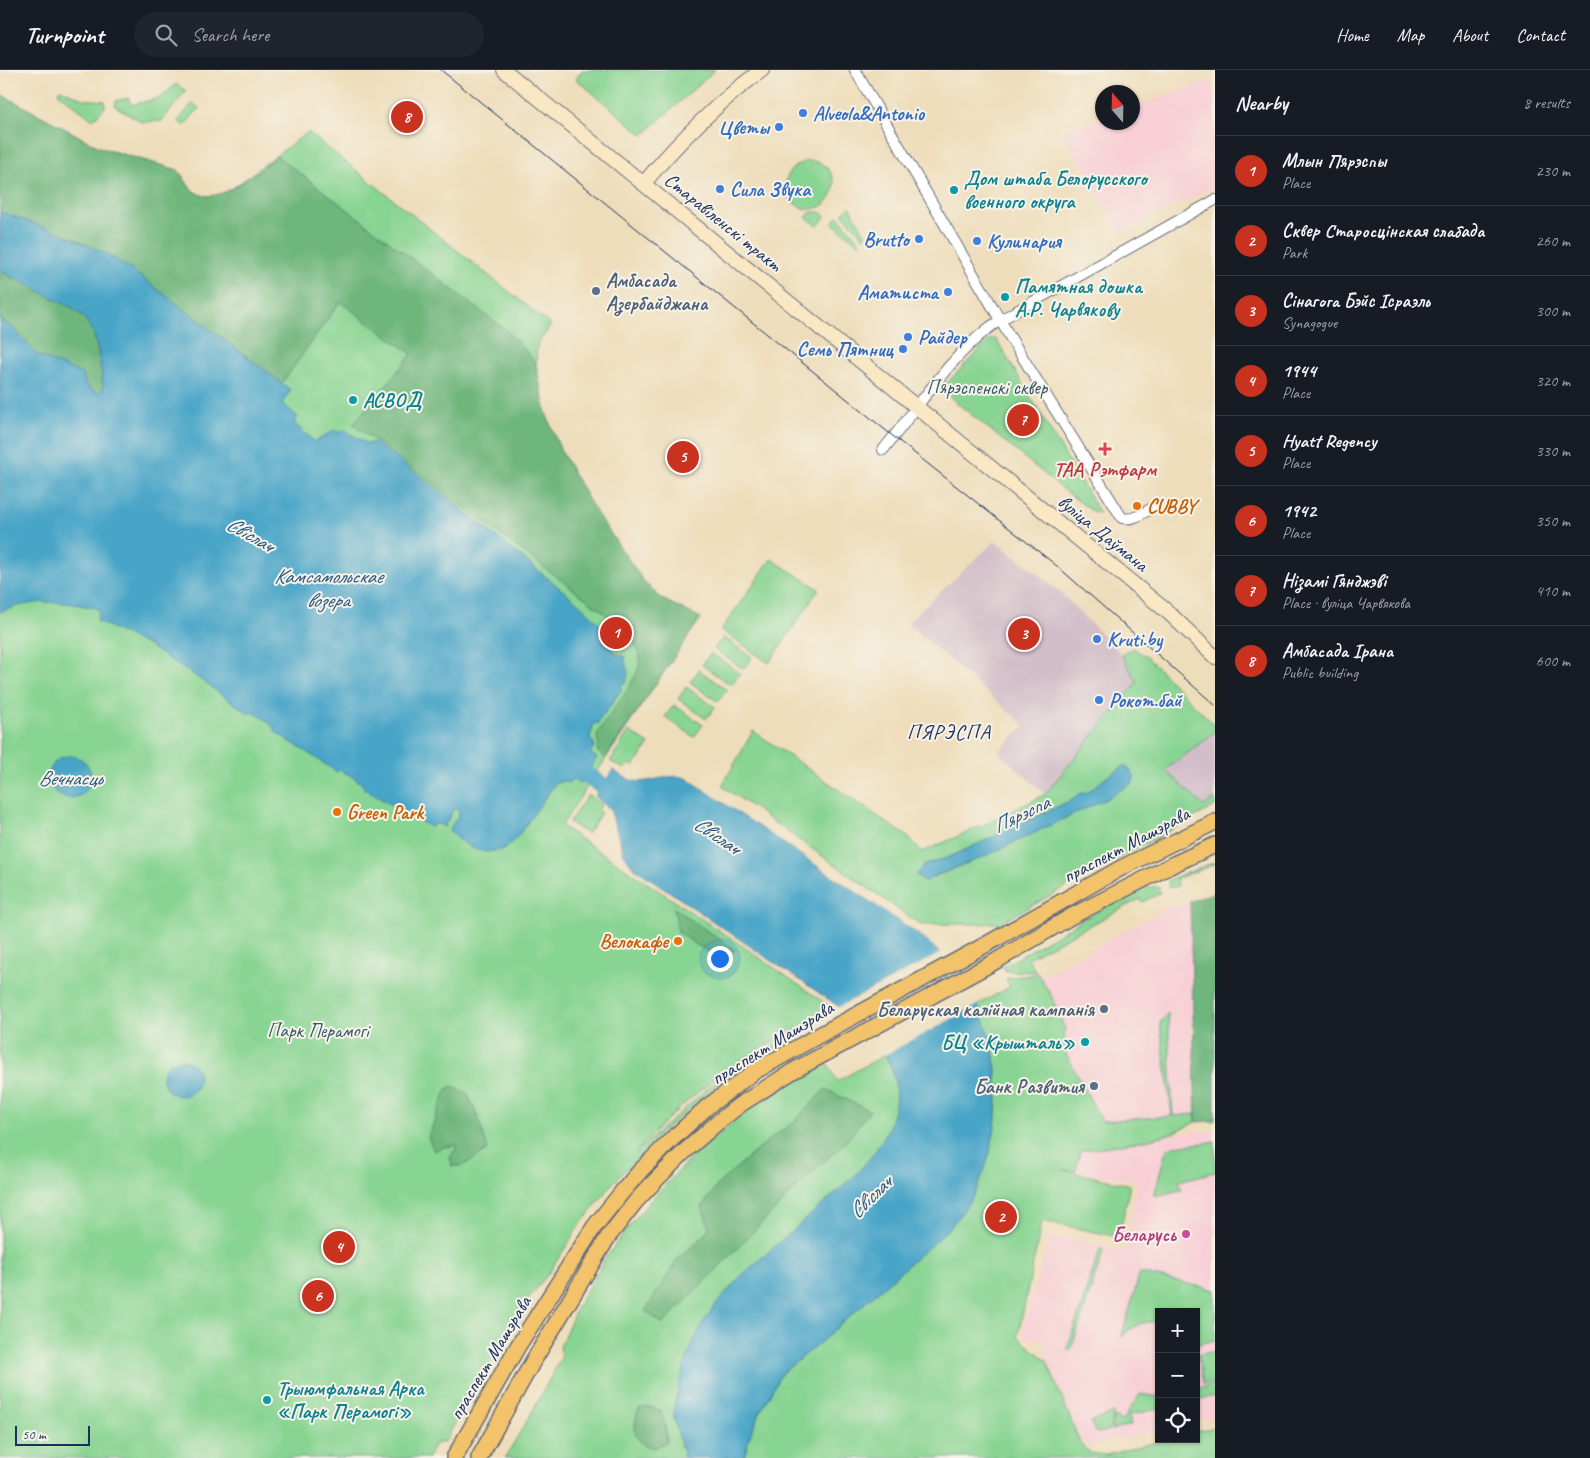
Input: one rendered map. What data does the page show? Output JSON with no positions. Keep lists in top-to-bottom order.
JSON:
{
  "streets": {
    "main road": ["Старавіленскі тракт", "вуліца Даўмана", "праспект Машэрава"]
  },
  "crossings": [
    ["Старавіленскі тракт", "вуліца Даўмана"]
  ],
  "districts": ["ПЯРЭСПА"],
  "water": [
    "Свіслач",
    "Камсамольскае возера",
    "Вечнасць",
    "Пярэспа"
  ],
  "parks": ["Пярэспенскі сквер", "Парк Перамогі"],
  "places": {
    "other": [
      "Alveola&Antonio",
      "Цветы",
      "Сила Звука",
      "Дом штаба Белорусского военного округа",
      "Brutto",
      "Кулинария",
      "Амбасада Азербайджана",
      "Аматиста",
      "Памятная дошка А.Р. Чарвякову",
      "Райдер",
      "Семь Пятниц",
      "АСВОД",
      "CUBBY",
      "Kruti.by",
      "Рокот.бай",
      "Green Park",
      "Велокафе",
      "Беларуская калійная кампанія",
      "БЦ «Крышталь»",
      "Банк Развития",
      "Беларусь",
      "Трыюмфальная Арка «Парк Перамогі»"
    ],
    "health": ["ТАА Рэтфарм"]
  },
  "scale_bar": "50 m",
  "north": "top",
  "page": {
    "header": "Turnpoint",
    "search": "Search here",
    "nav": [
      "Home",
      "Map",
      "About",
      "Contact"
    ],
    "heading": ["Nearby", "8 results"],
    "pins": [
      "8",
      "7",
      "5",
      "1",
      "3",
      "2",
      "4",
      "6"
    ],
    "list": [
      {
        "mark": "1",
        "name": "Млын Пярэспы",
        "note": "Place",
        "value": "230 m"
      },
      {
        "mark": "2",
        "name": "Сквер Старосцінская слабада",
        "note": "Park",
        "value": "260 m"
      },
      {
        "mark": "3",
        "name": "Сінагога Бэйс Ісраэль",
        "note": "Synagogue",
        "value": "300 m"
      },
      {
        "mark": "4",
        "name": "1944",
        "note": "Place",
        "value": "320 m"
      },
      {
        "mark": "5",
        "name": "Hyatt Regency",
        "note": "Place",
        "value": "330 m"
      },
      {
        "mark": "6",
        "name": "1942",
        "note": "Place",
        "value": "350 m"
      },
      {
        "mark": "7",
        "name": "Нізамі Гянджэві",
        "note": "Place · вуліца Чарвякова",
        "value": "410 m"
      },
      {
        "mark": "8",
        "name": "Амбасада Ірана",
        "note": "Public building",
        "value": "600 m"
      }
    ],
    "map_buttons": ["+", "−"],
    "scale": "50 m"
  }
}
